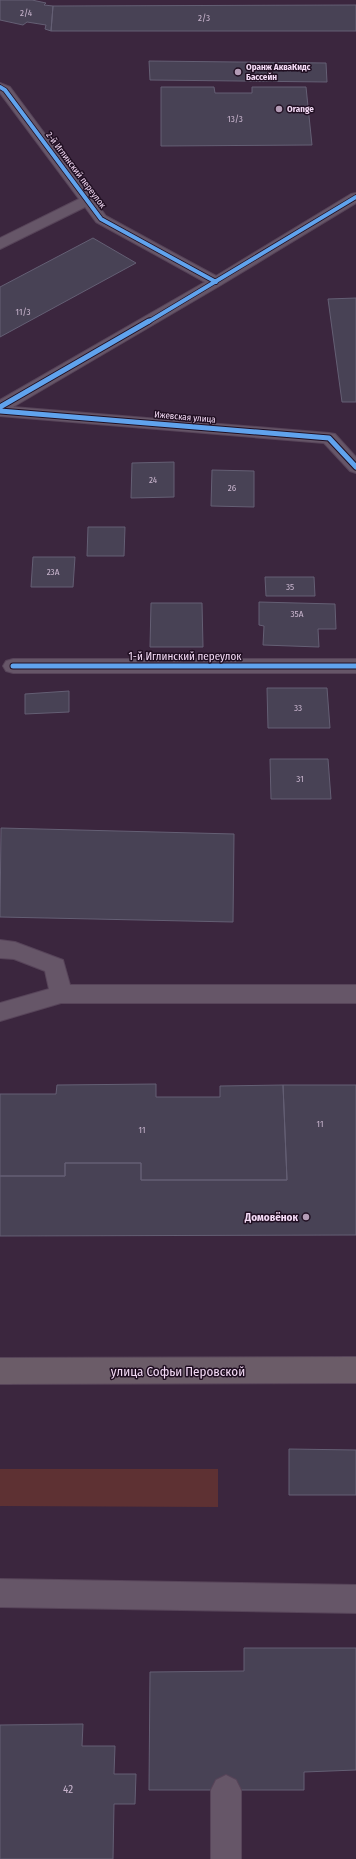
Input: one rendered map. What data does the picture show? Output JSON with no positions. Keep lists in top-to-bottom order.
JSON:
{
  "streets": {
    "main road": ["улица Софьи Перовской"],
    "street": ["2-й Иглинский переулок", "Ижевская улица", "1-й Иглинский переулок"]
  },
  "places": ["Оранж АкваКидс Бассейн", "Orange", "Домовёнок"],
  "house_numbers": [
    "2/4",
    "2/3",
    "13/3",
    "11/3",
    "24",
    "26",
    "23А",
    "35",
    "35А",
    "33",
    "31",
    "11",
    "11",
    "42"
  ]
}
